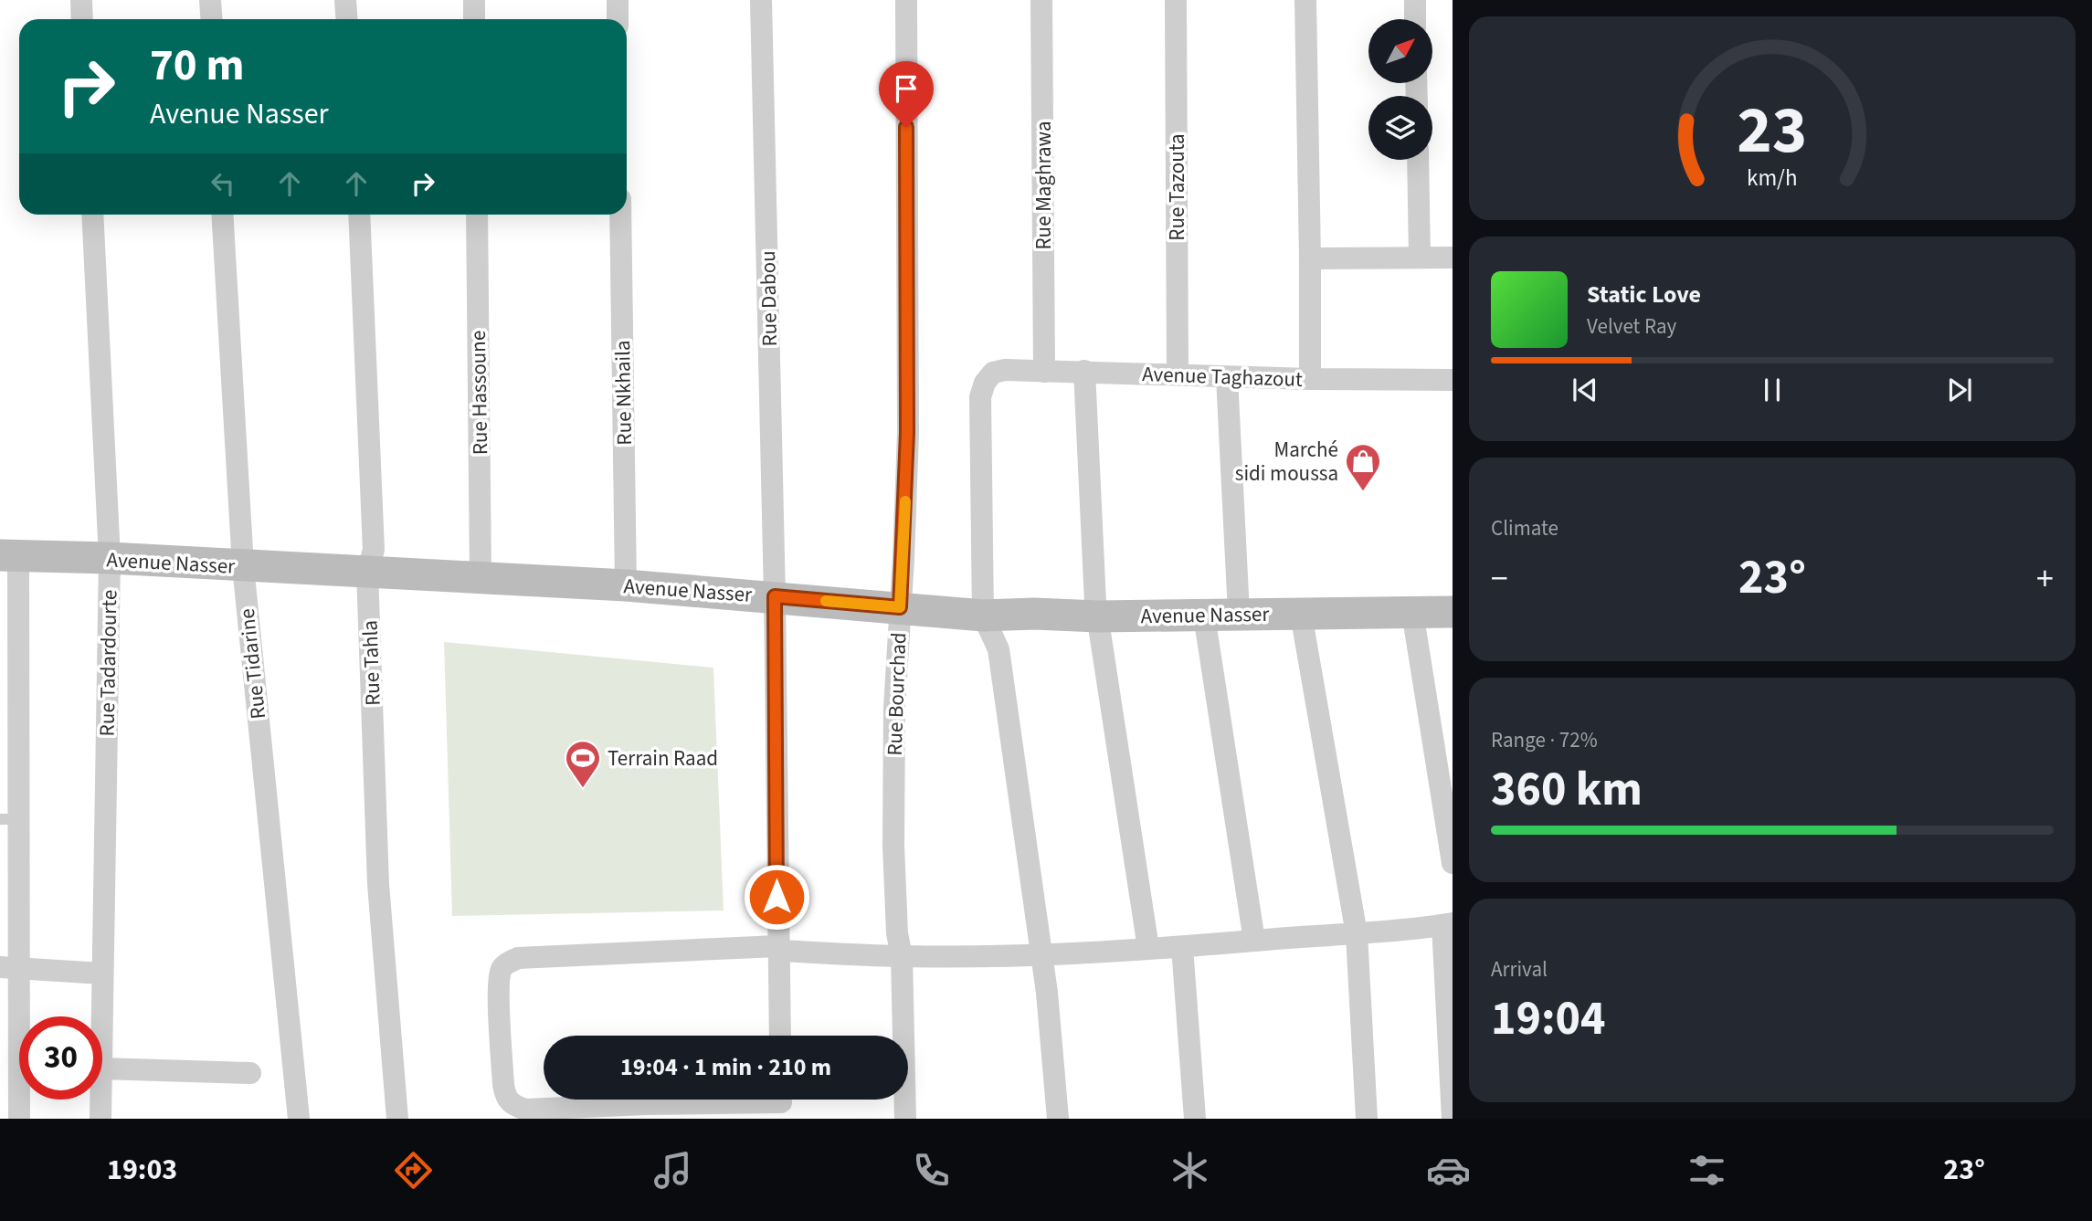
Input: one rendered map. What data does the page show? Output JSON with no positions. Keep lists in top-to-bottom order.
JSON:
{
  "streets": {
    "street": [
      "Rue Maghrawa",
      "Rue Tazouta",
      "Rue Dabou",
      "Avenue Taghazout",
      "Rue Hassoune",
      "Rue Nkhaila",
      "Avenue Nasser",
      "Rue Tadardourte",
      "Rue Tahla",
      "Rue Tidarine",
      "Rue Bourchad"
    ]
  },
  "crossings": [
    ["Rue Maghrawa", "Avenue Taghazout"],
    ["Rue Tazouta", "Avenue Taghazout"],
    ["Rue Dabou", "Avenue Nasser"],
    ["Avenue Taghazout", "Avenue Nasser"],
    ["Rue Hassoune", "Avenue Nasser"],
    ["Rue Nkhaila", "Avenue Nasser"],
    ["Avenue Nasser", "Rue Tadardourte"],
    ["Avenue Nasser", "Rue Tahla"],
    ["Avenue Nasser", "Rue Tidarine"],
    ["Avenue Nasser", "Rue Bourchad"]
  ],
  "places": {
    "shop": ["Marché sidi moussa"],
    "sports": ["Terrain Raad"]
  },
  "north": "top right",
  "page": {
    "turn": ["70 m", "Avenue Nasser"],
    "song": ["Static Love", "Velvet Ray"],
    "tile": [
      "Climate",
      ["Range · 72%", "360 km"],
      ["Arrival", "19:04"]
    ],
    "heat": ["−", "23°", "+"],
    "limit": "30",
    "trip": "19:04 · 1 min · 210 m",
    "tabs": ["19:03", "23°"],
    "gauge": ["23", "km/h"]
  }
}
